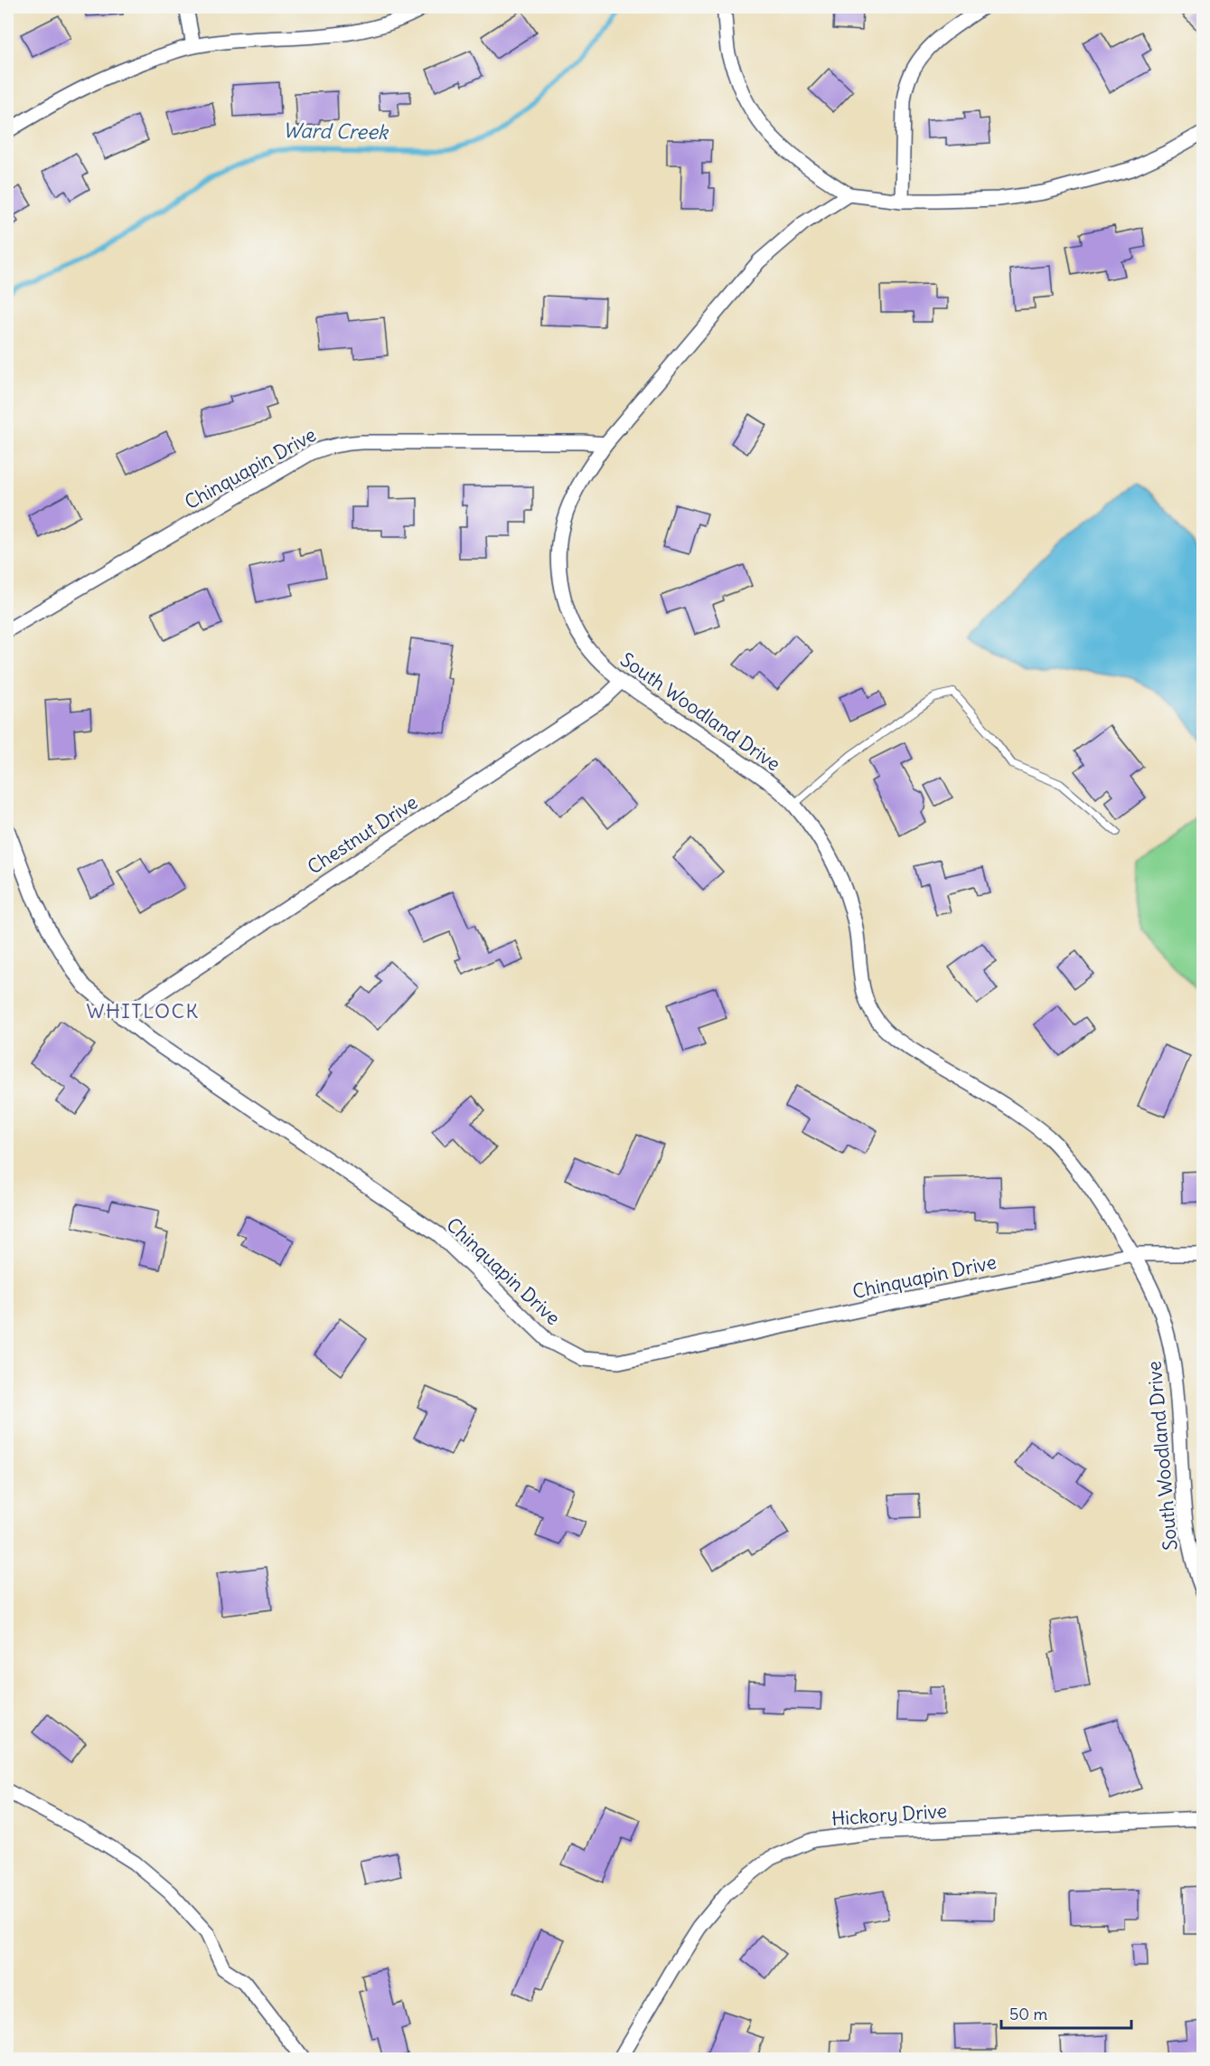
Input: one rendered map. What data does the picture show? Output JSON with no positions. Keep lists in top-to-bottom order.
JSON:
{
  "streets": {
    "street": [
      "Chinquapin Drive",
      "South Woodland Drive",
      "Chestnut Drive",
      "Hickory Drive"
    ]
  },
  "crossings": [
    ["Chinquapin Drive", "South Woodland Drive"],
    ["Chinquapin Drive", "Chestnut Drive"],
    ["South Woodland Drive", "Chestnut Drive"]
  ],
  "districts": ["WHITLOCK"],
  "water": ["Ward Creek"],
  "scale_bar": "50 m"
}
